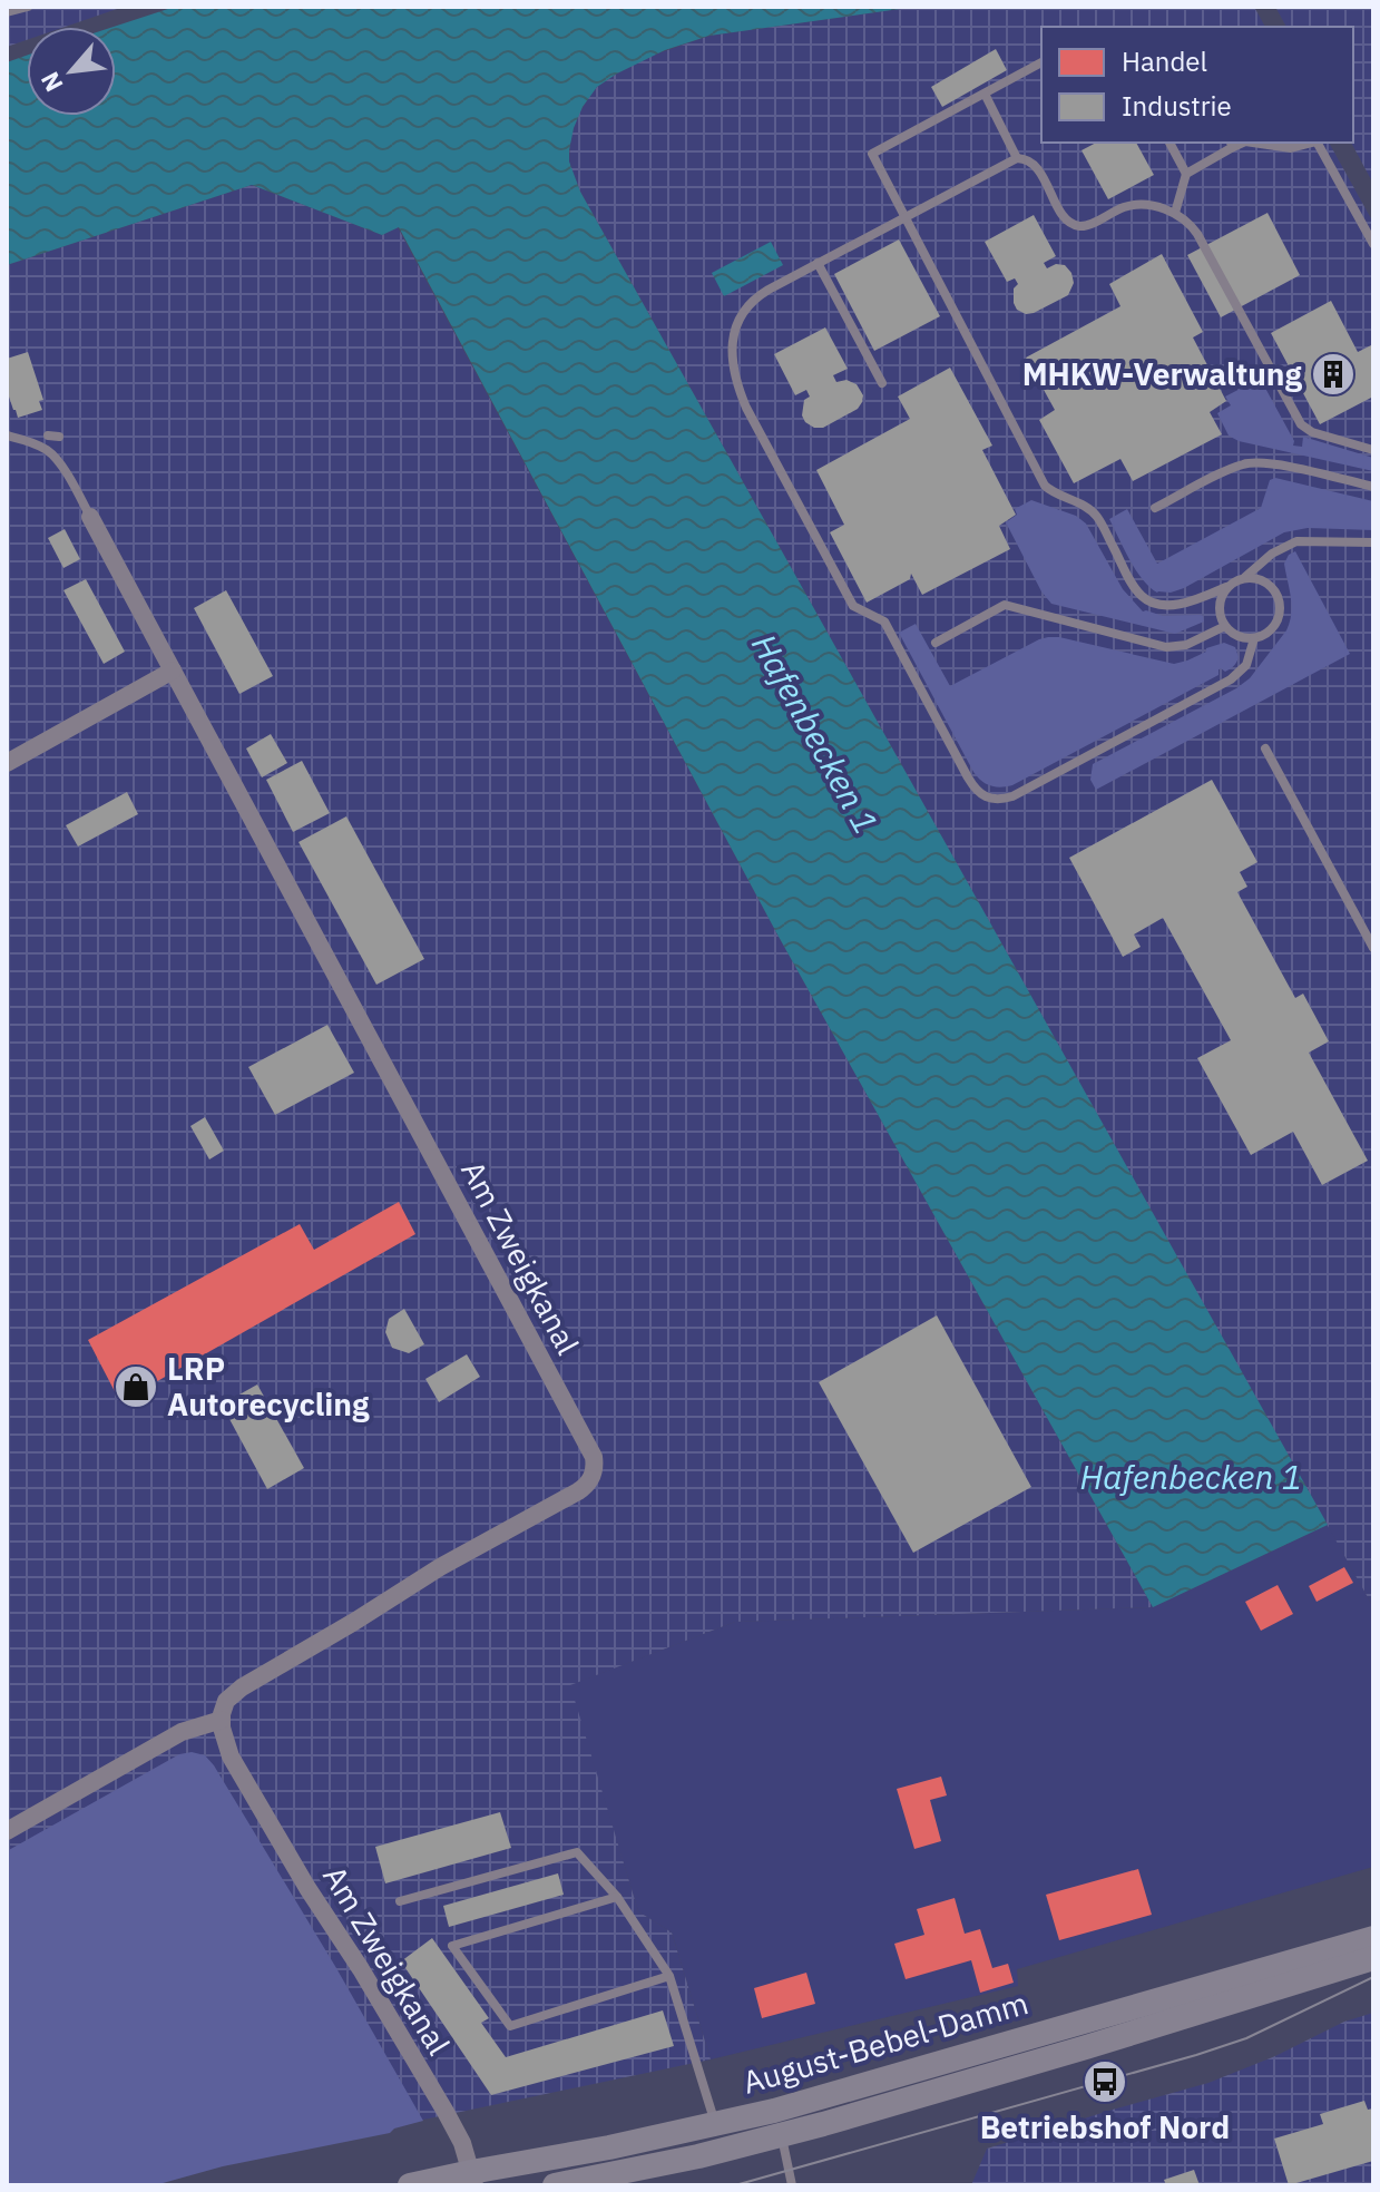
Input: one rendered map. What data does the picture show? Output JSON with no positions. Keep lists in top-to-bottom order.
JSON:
{
  "streets": {
    "main road": ["August-Bebel-Damm"],
    "street": ["Am Zweigkanal"]
  },
  "crossings": [
    ["Am Zweigkanal", "August-Bebel-Damm"]
  ],
  "water": ["Hafenbecken 1"],
  "places": {
    "building": ["MHKW-Verwaltung"],
    "shop": ["LRP Autorecycling"],
    "bus stop": ["Betriebshof Nord"]
  },
  "legend": ["Handel", "Industrie"],
  "north": "bottom left"
}
